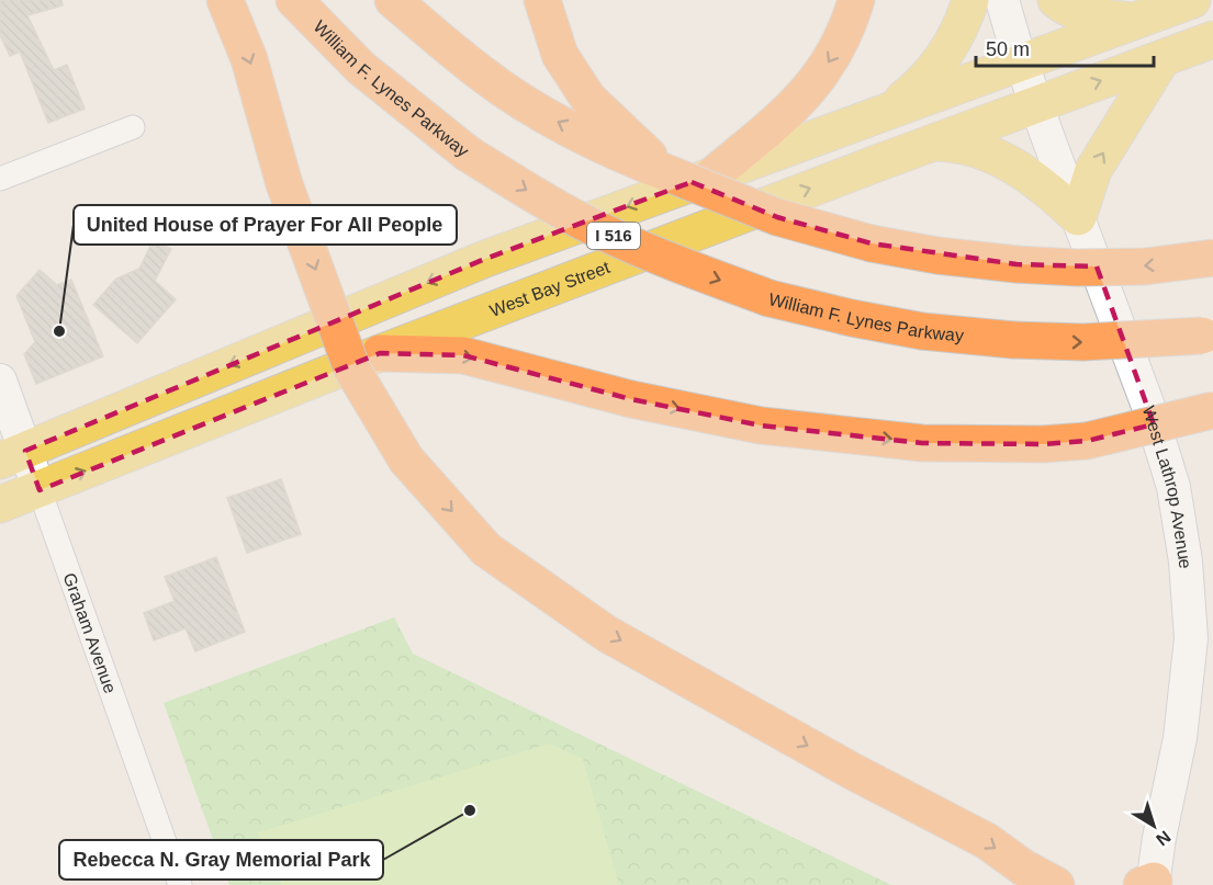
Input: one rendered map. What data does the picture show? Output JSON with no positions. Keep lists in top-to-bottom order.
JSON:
{
  "streets": {
    "highway": ["William F. Lynes Parkway", "I 516"],
    "main road": ["West Bay Street"],
    "street": ["West Lathrop Avenue", "Graham Avenue"]
  },
  "crossings": [
    ["West Bay Street", "West Lathrop Avenue"],
    ["West Bay Street", "Graham Avenue"]
  ],
  "places": ["United House of Prayer For All People", "Rebecca N. Gray Memorial Park"],
  "scale_bar": "50 m",
  "north": "bottom right"
}
